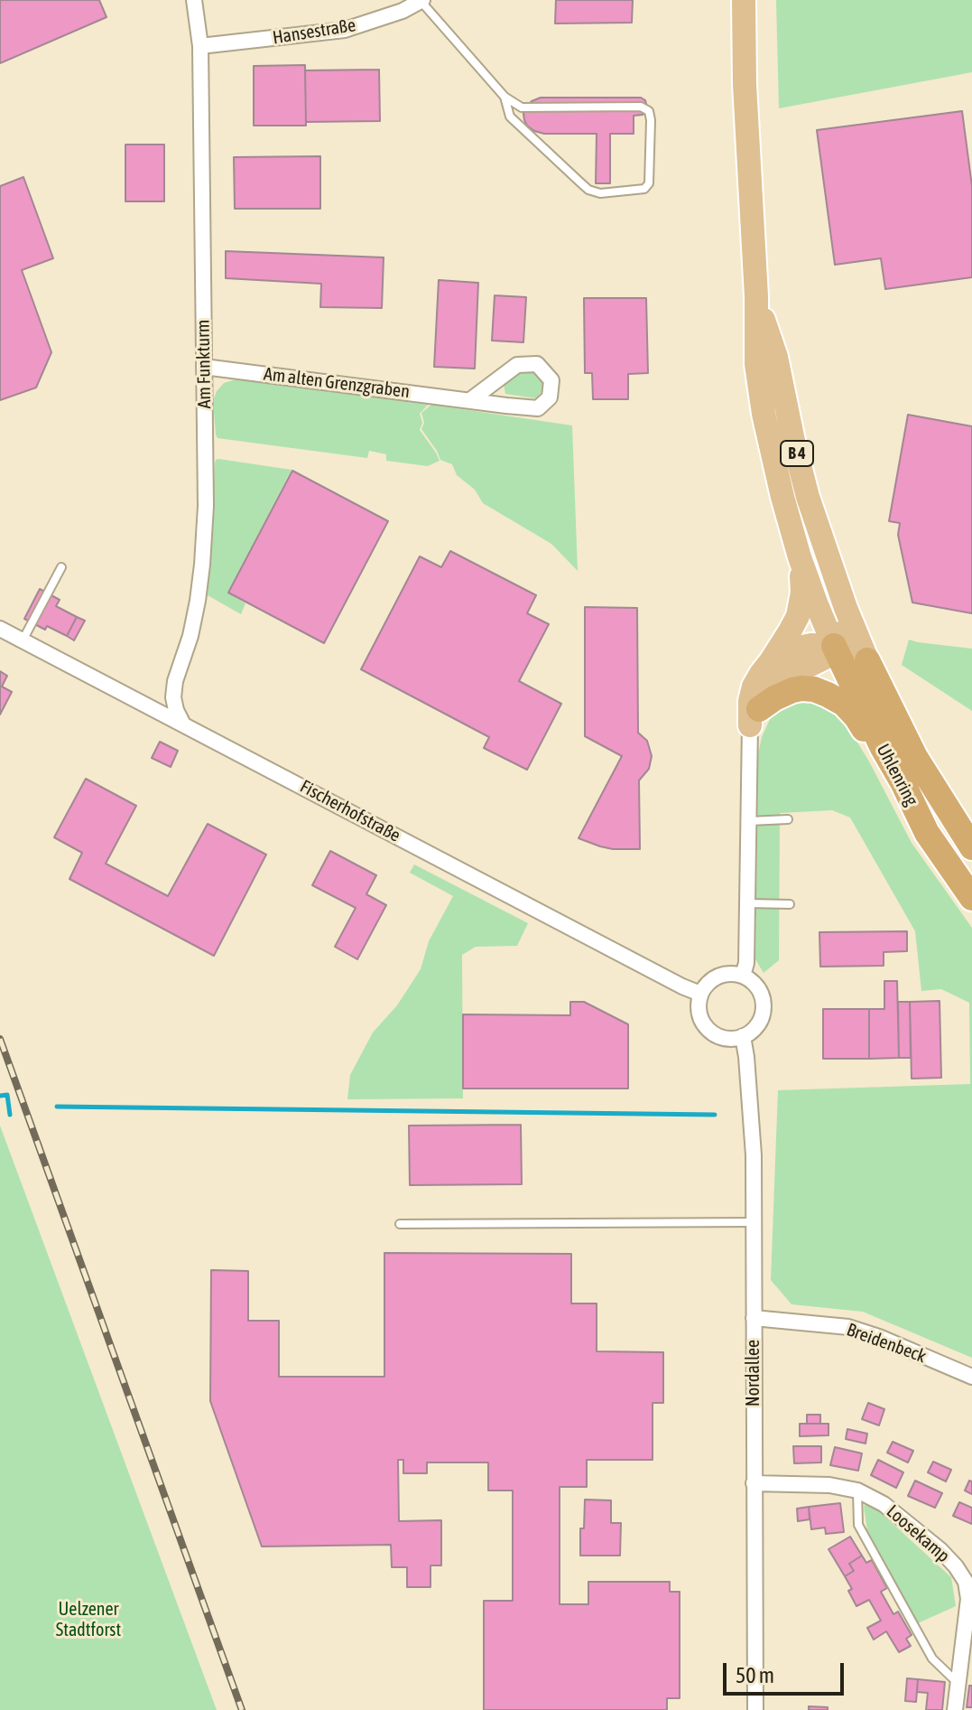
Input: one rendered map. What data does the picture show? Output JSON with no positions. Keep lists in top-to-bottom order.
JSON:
{
  "streets": {
    "highway": ["B 4", "Uhlenring"],
    "street": [
      "Hansestraße",
      "Am Funkturm",
      "Am alten Grenzgraben",
      "Fischerhofstraße",
      "Breidenbeck",
      "Nordallee",
      "Loosekamp"
    ]
  },
  "crossings": [
    ["Hansestraße", "Am Funkturm"],
    ["Am Funkturm", "Am alten Grenzgraben"],
    ["Am Funkturm", "Fischerhofstraße"],
    ["B 4", "Uhlenring"],
    ["Fischerhofstraße", "Nordallee"],
    ["Breidenbeck", "Nordallee"],
    ["Nordallee", "Loosekamp"]
  ],
  "parks": ["Uelzener Stadtforst"],
  "scale_bar": "50 m"
}
